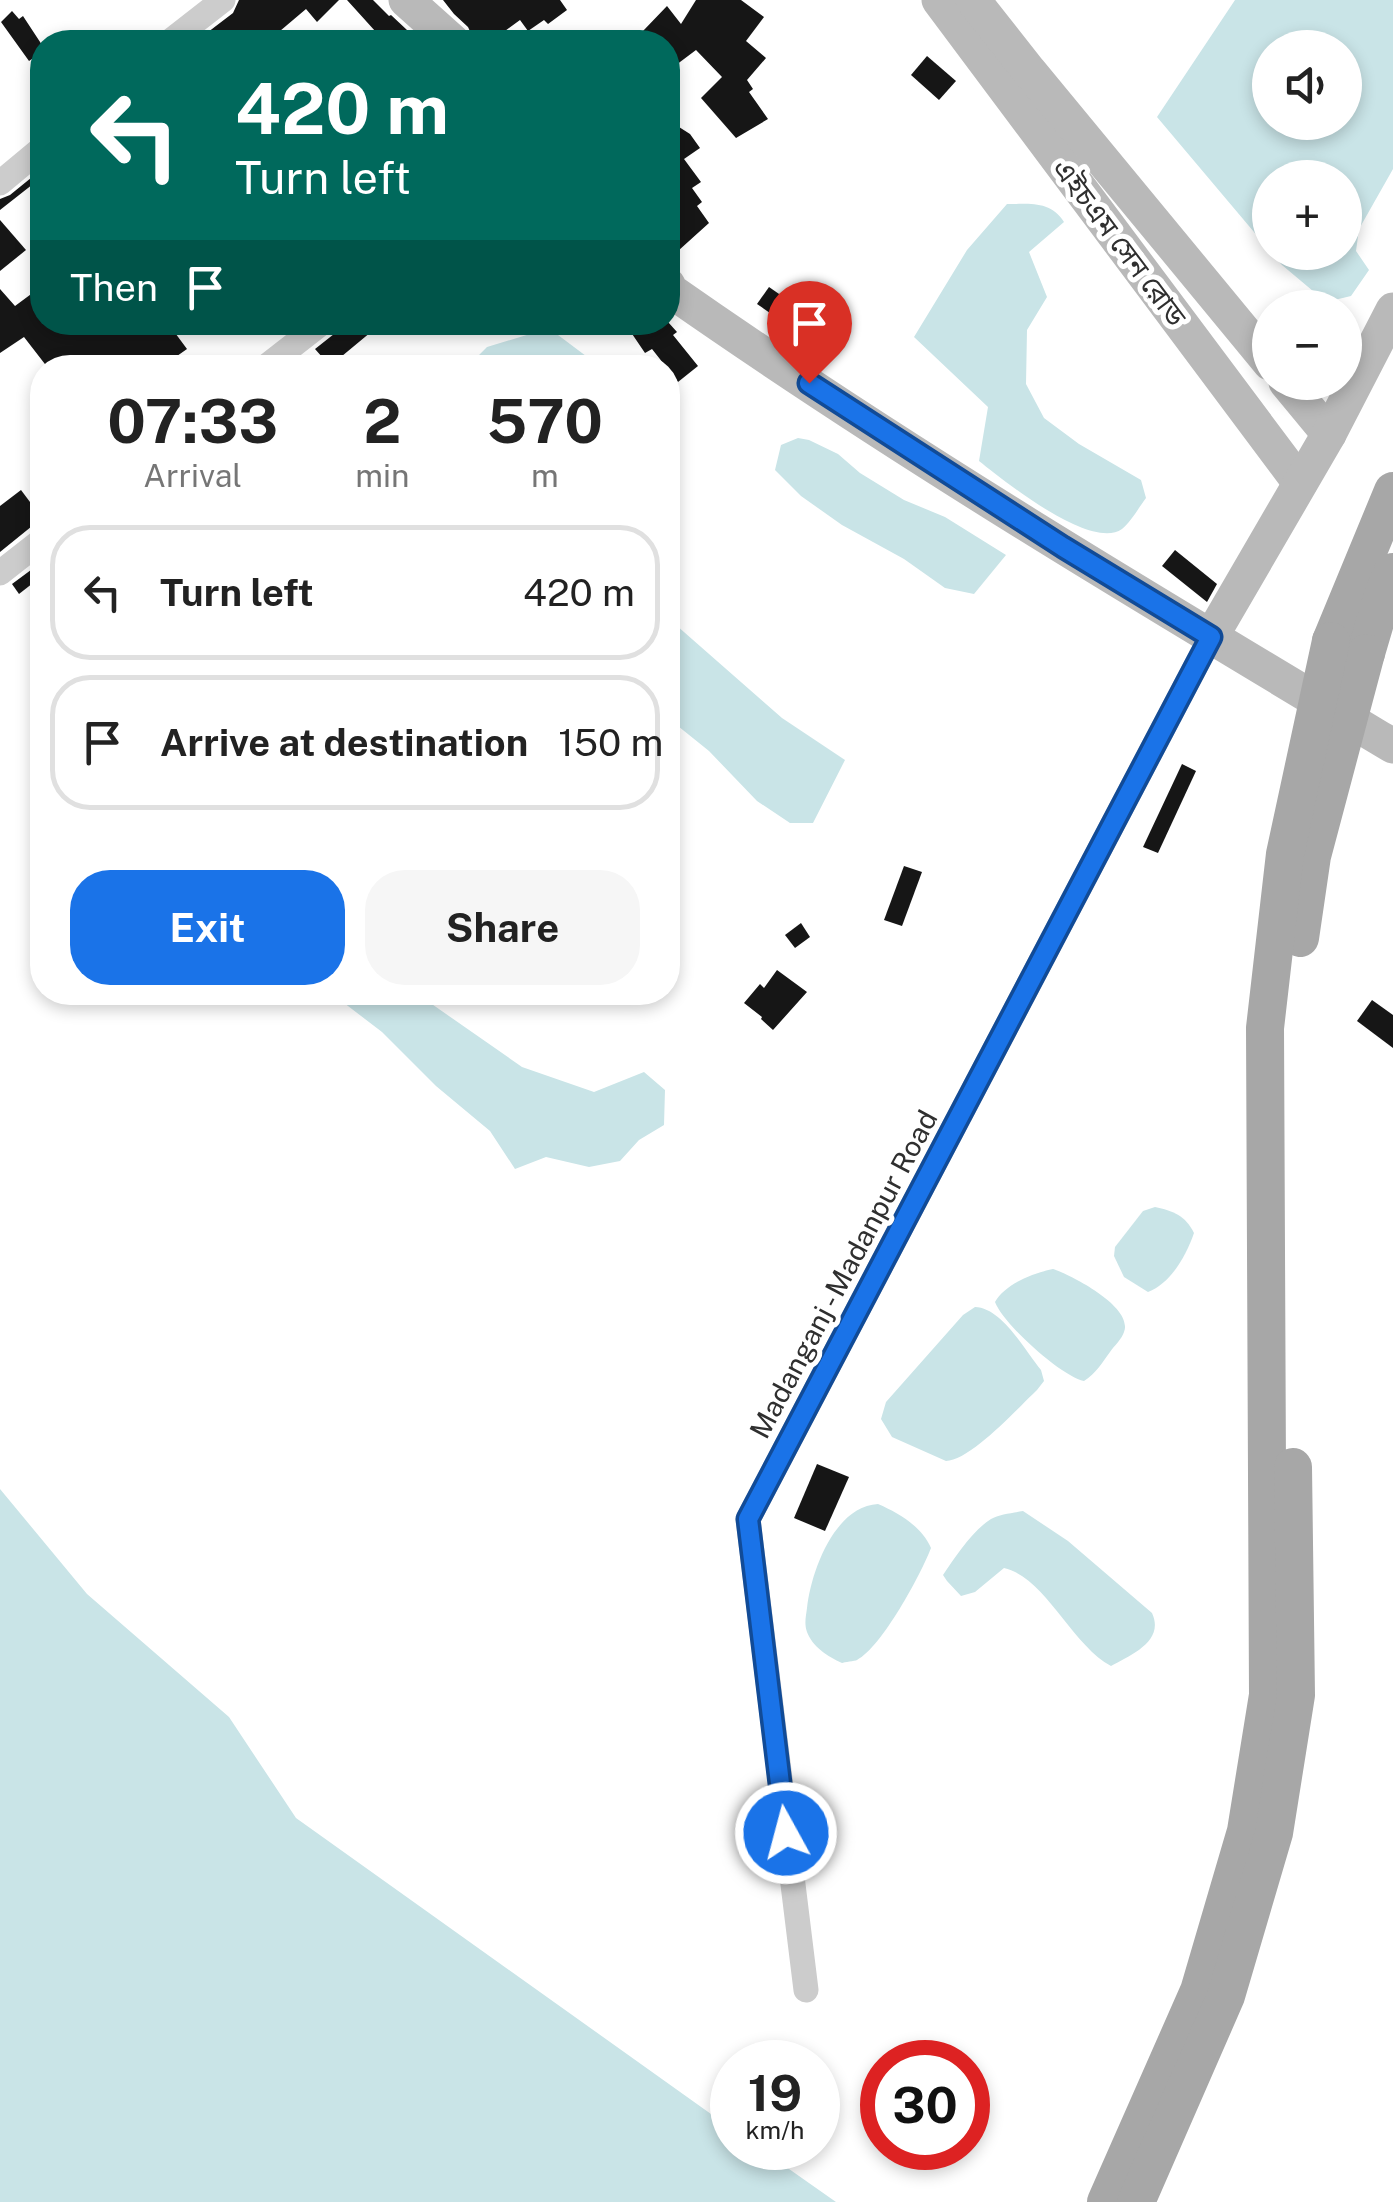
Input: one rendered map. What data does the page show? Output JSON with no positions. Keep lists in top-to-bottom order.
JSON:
{
  "streets": {
    "main road": ["এইচএম সেন রোড"],
    "street": ["Madanganj - Madanpur Road"]
  },
  "page": {
    "map_buttons": ["+", "−"],
    "turn": ["420 m", "Turn left"],
    "then": "Then",
    "eta": [
      "07:33",
      "Arrival",
      "2",
      "min",
      "570",
      "m"
    ],
    "list": [
      {
        "name": "Turn left",
        "value": "420 m"
      },
      {
        "name": "Arrive at destination",
        "value": "150 m"
      }
    ],
    "buttons": ["Exit", "Share"],
    "speed": "19 km/h",
    "limit": "30"
  }
}
